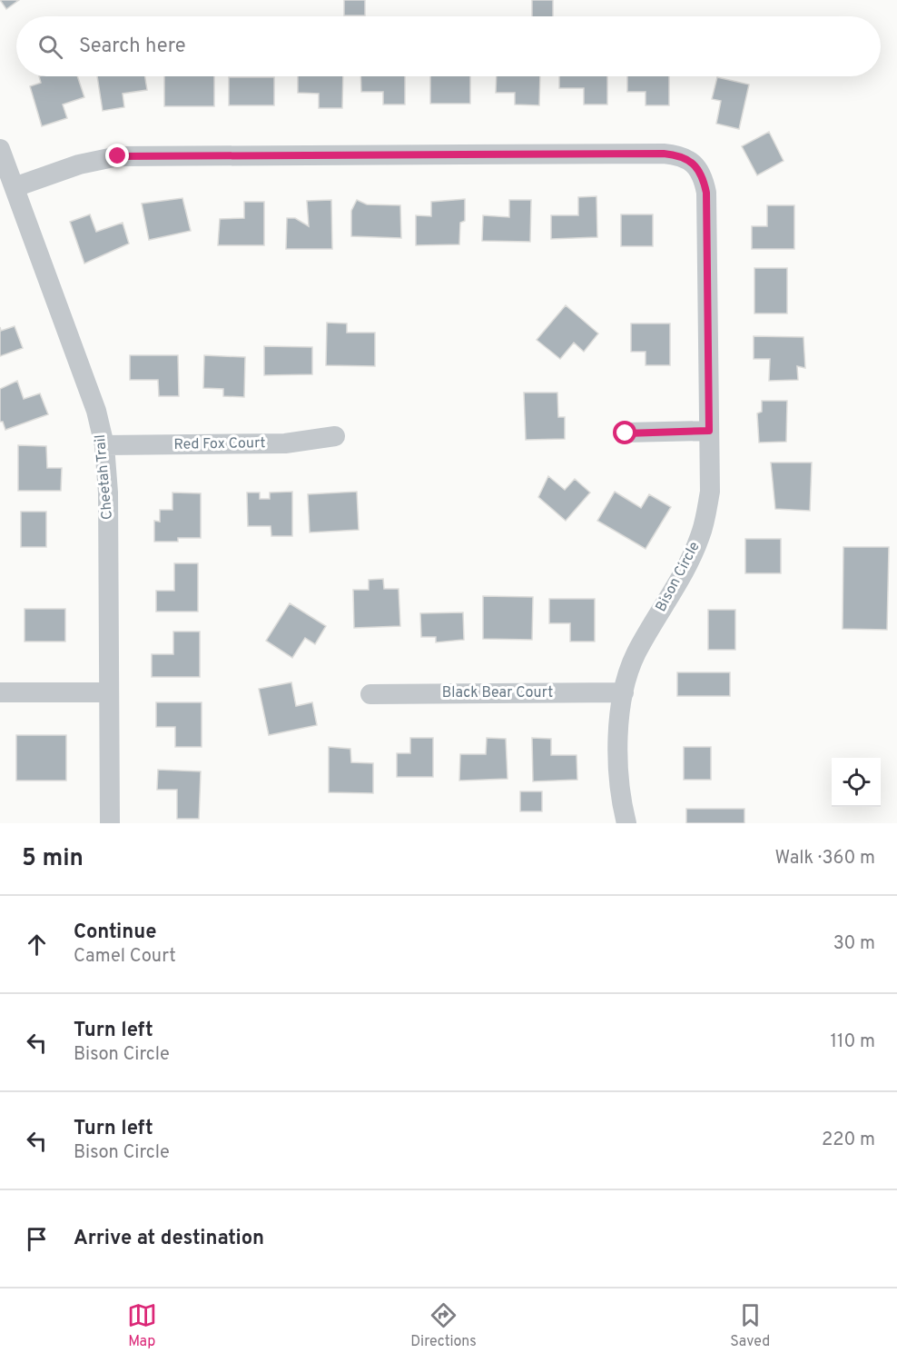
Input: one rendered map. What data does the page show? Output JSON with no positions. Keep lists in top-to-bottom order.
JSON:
{
  "streets": {
    "street": [
      "Red Fox Court",
      "Cheetah Trail",
      "Bison Circle",
      "Black Bear Court"
    ]
  },
  "crossings": [
    ["Red Fox Court", "Cheetah Trail"],
    ["Cheetah Trail", "Bison Circle"],
    ["Bison Circle", "Black Bear Court"]
  ],
  "page": {
    "search": "Search here",
    "heading": ["5 min", "Walk · 360 m"],
    "list": [
      ["Continue", "Camel Court", "30 m"],
      ["Turn left", "Bison Circle", "110 m"],
      ["Turn left", "Bison Circle", "220 m"],
      "Arrive at destination"
    ],
    "nav": ["Map", "Directions", "Saved"]
  }
}
